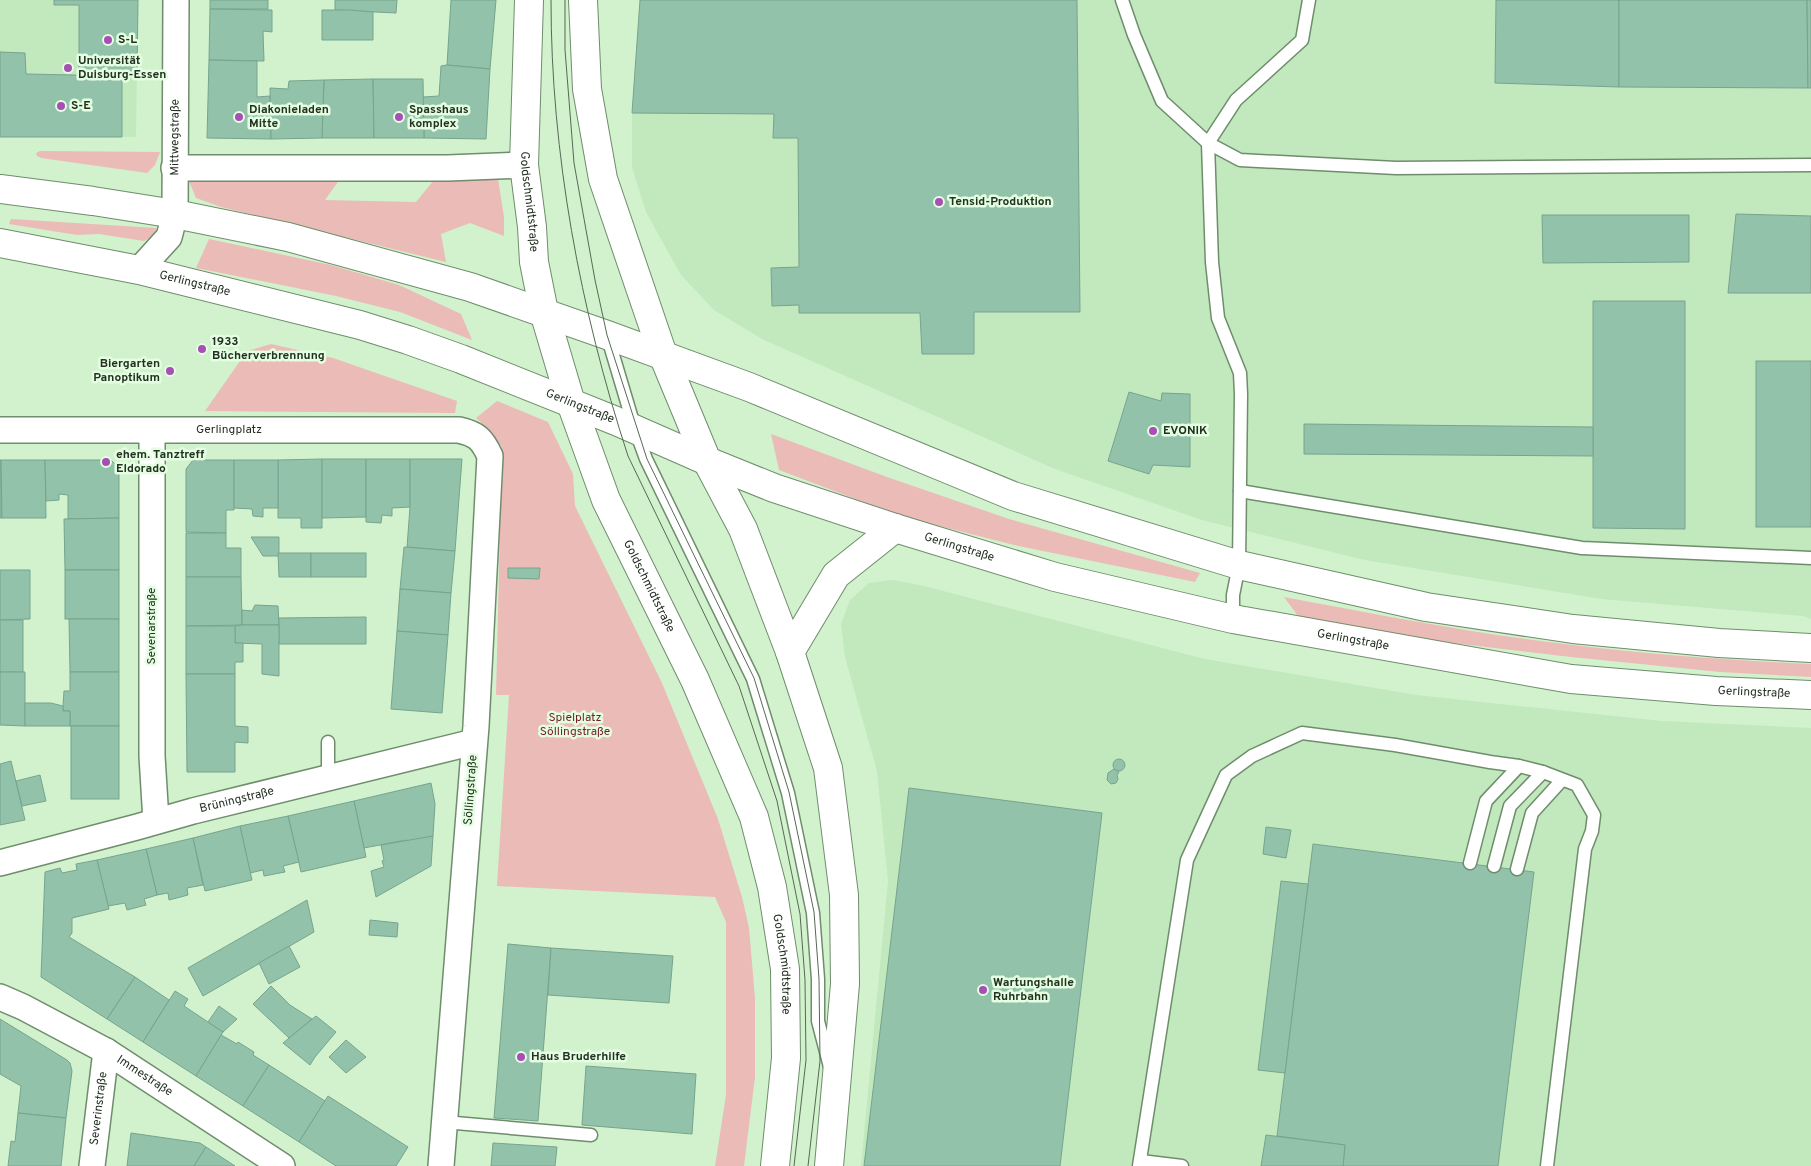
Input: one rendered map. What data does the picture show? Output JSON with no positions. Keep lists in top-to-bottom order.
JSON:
{
  "streets": {
    "main road": ["Goldschmidtstraße", "Gerlingstraße"],
    "street": [
      "Mittwegstraße",
      "Gerlingplatz",
      "Sevenarstraße",
      "Söllingstraße",
      "Brüningstraße",
      "Immestraße",
      "Severinstraße"
    ]
  },
  "crossings": [
    ["Mittwegstraße", "Gerlingstraße"],
    ["Goldschmidtstraße", "Gerlingstraße"],
    ["Gerlingplatz", "Sevenarstraße"],
    ["Gerlingplatz", "Söllingstraße"],
    ["Sevenarstraße", "Brüningstraße"],
    ["Söllingstraße", "Brüningstraße"],
    ["Immestraße", "Severinstraße"]
  ],
  "parks": ["Spielplatz Söllingstraße"],
  "places": [
    "S-L",
    "Universität Duisburg-Essen",
    "S-E",
    "Diakonieladen Mitte",
    "Spasshaus komplex",
    "Tensid-Produktion",
    "1933 Bücherverbrennung",
    "Biergarten Panoptikum",
    "EVONIK",
    "ehem. Tanztreff Eldorado",
    "Wartungshalle Ruhrbahn",
    "Haus Bruderhilfe"
  ]
}
